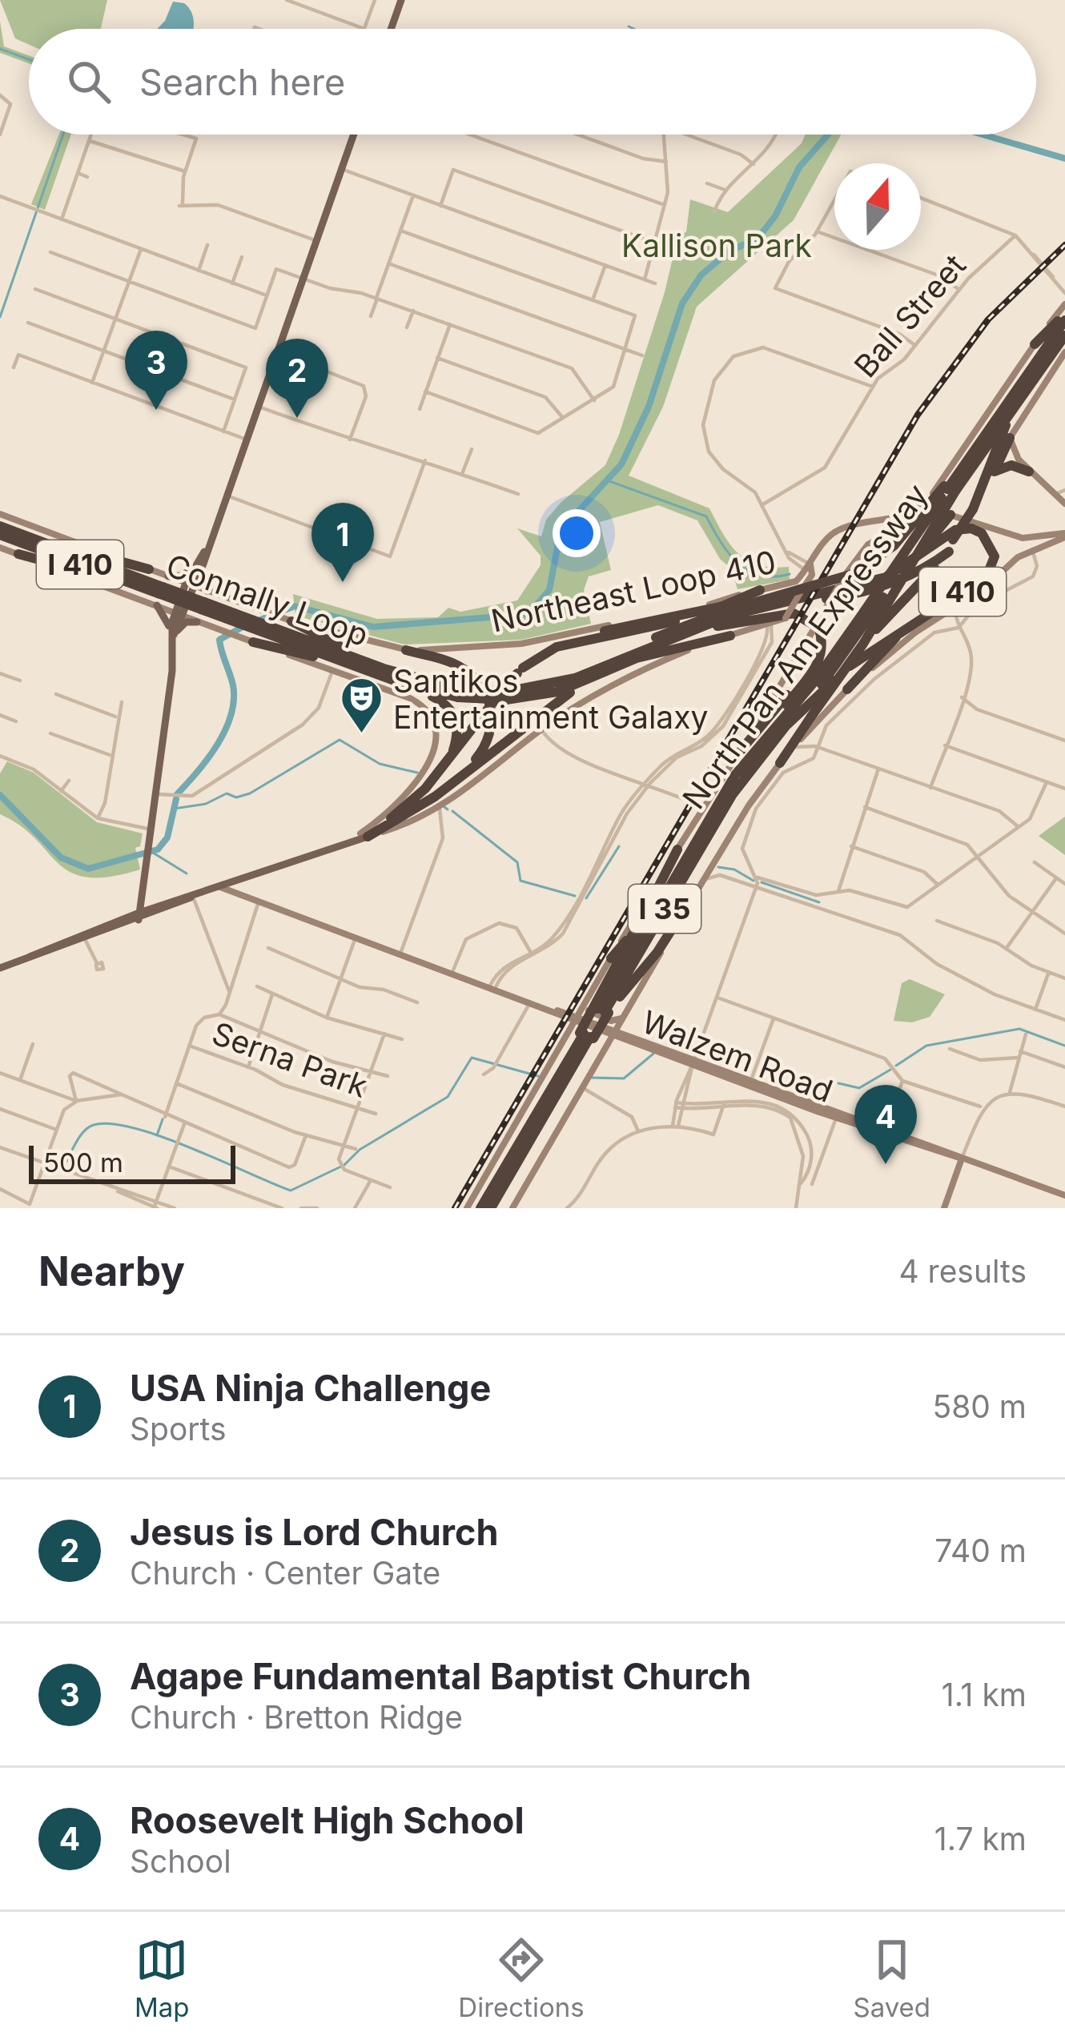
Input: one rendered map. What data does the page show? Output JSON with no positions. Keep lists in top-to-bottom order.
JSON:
{
  "streets": {
    "highway": [
      "I 410",
      "Connally Loop",
      "North Pan Am Expressway",
      "I 35"
    ],
    "main road": ["Northeast Loop 410", "Walzem Road"],
    "street": ["Ball Street", "Serna Park"]
  },
  "crossings": [
    ["I 410", "Connally Loop"],
    ["I 410", "North Pan Am Expressway"],
    ["Northeast Loop 410", "Connally Loop"],
    ["North Pan Am Expressway", "Walzem Road"]
  ],
  "parks": ["Kallison Park"],
  "places": {
    "theatre": ["Santikos Entertainment Galaxy"]
  },
  "scale_bar": "500 m",
  "north": "top",
  "page": {
    "search": "Search here",
    "pins": [
      "3",
      "2",
      "1",
      "4"
    ],
    "scale": "500 m",
    "heading": ["Nearby", "4 results"],
    "list": [
      {
        "mark": "1",
        "name": "USA Ninja Challenge",
        "note": "Sports",
        "value": "580 m"
      },
      {
        "mark": "2",
        "name": "Jesus is Lord Church",
        "note": "Church · Center Gate",
        "value": "740 m"
      },
      {
        "mark": "3",
        "name": "Agape Fundamental Baptist Church",
        "note": "Church · Bretton Ridge",
        "value": "1.1 km"
      },
      {
        "mark": "4",
        "name": "Roosevelt High School",
        "note": "School",
        "value": "1.7 km"
      }
    ],
    "nav": ["Map", "Directions", "Saved"]
  }
}
